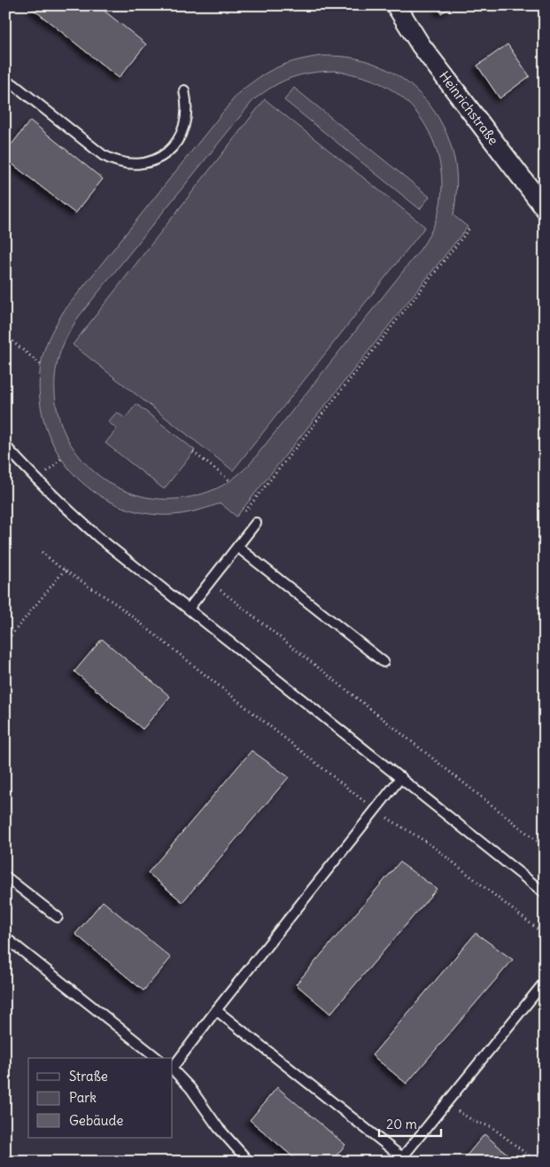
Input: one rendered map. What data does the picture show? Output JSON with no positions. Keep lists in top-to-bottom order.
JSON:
{
  "streets": {
    "street": ["Heinrichstraße"]
  },
  "legend": ["Straße", "Park", "Gebäude"],
  "scale_bar": "20 m"
}
